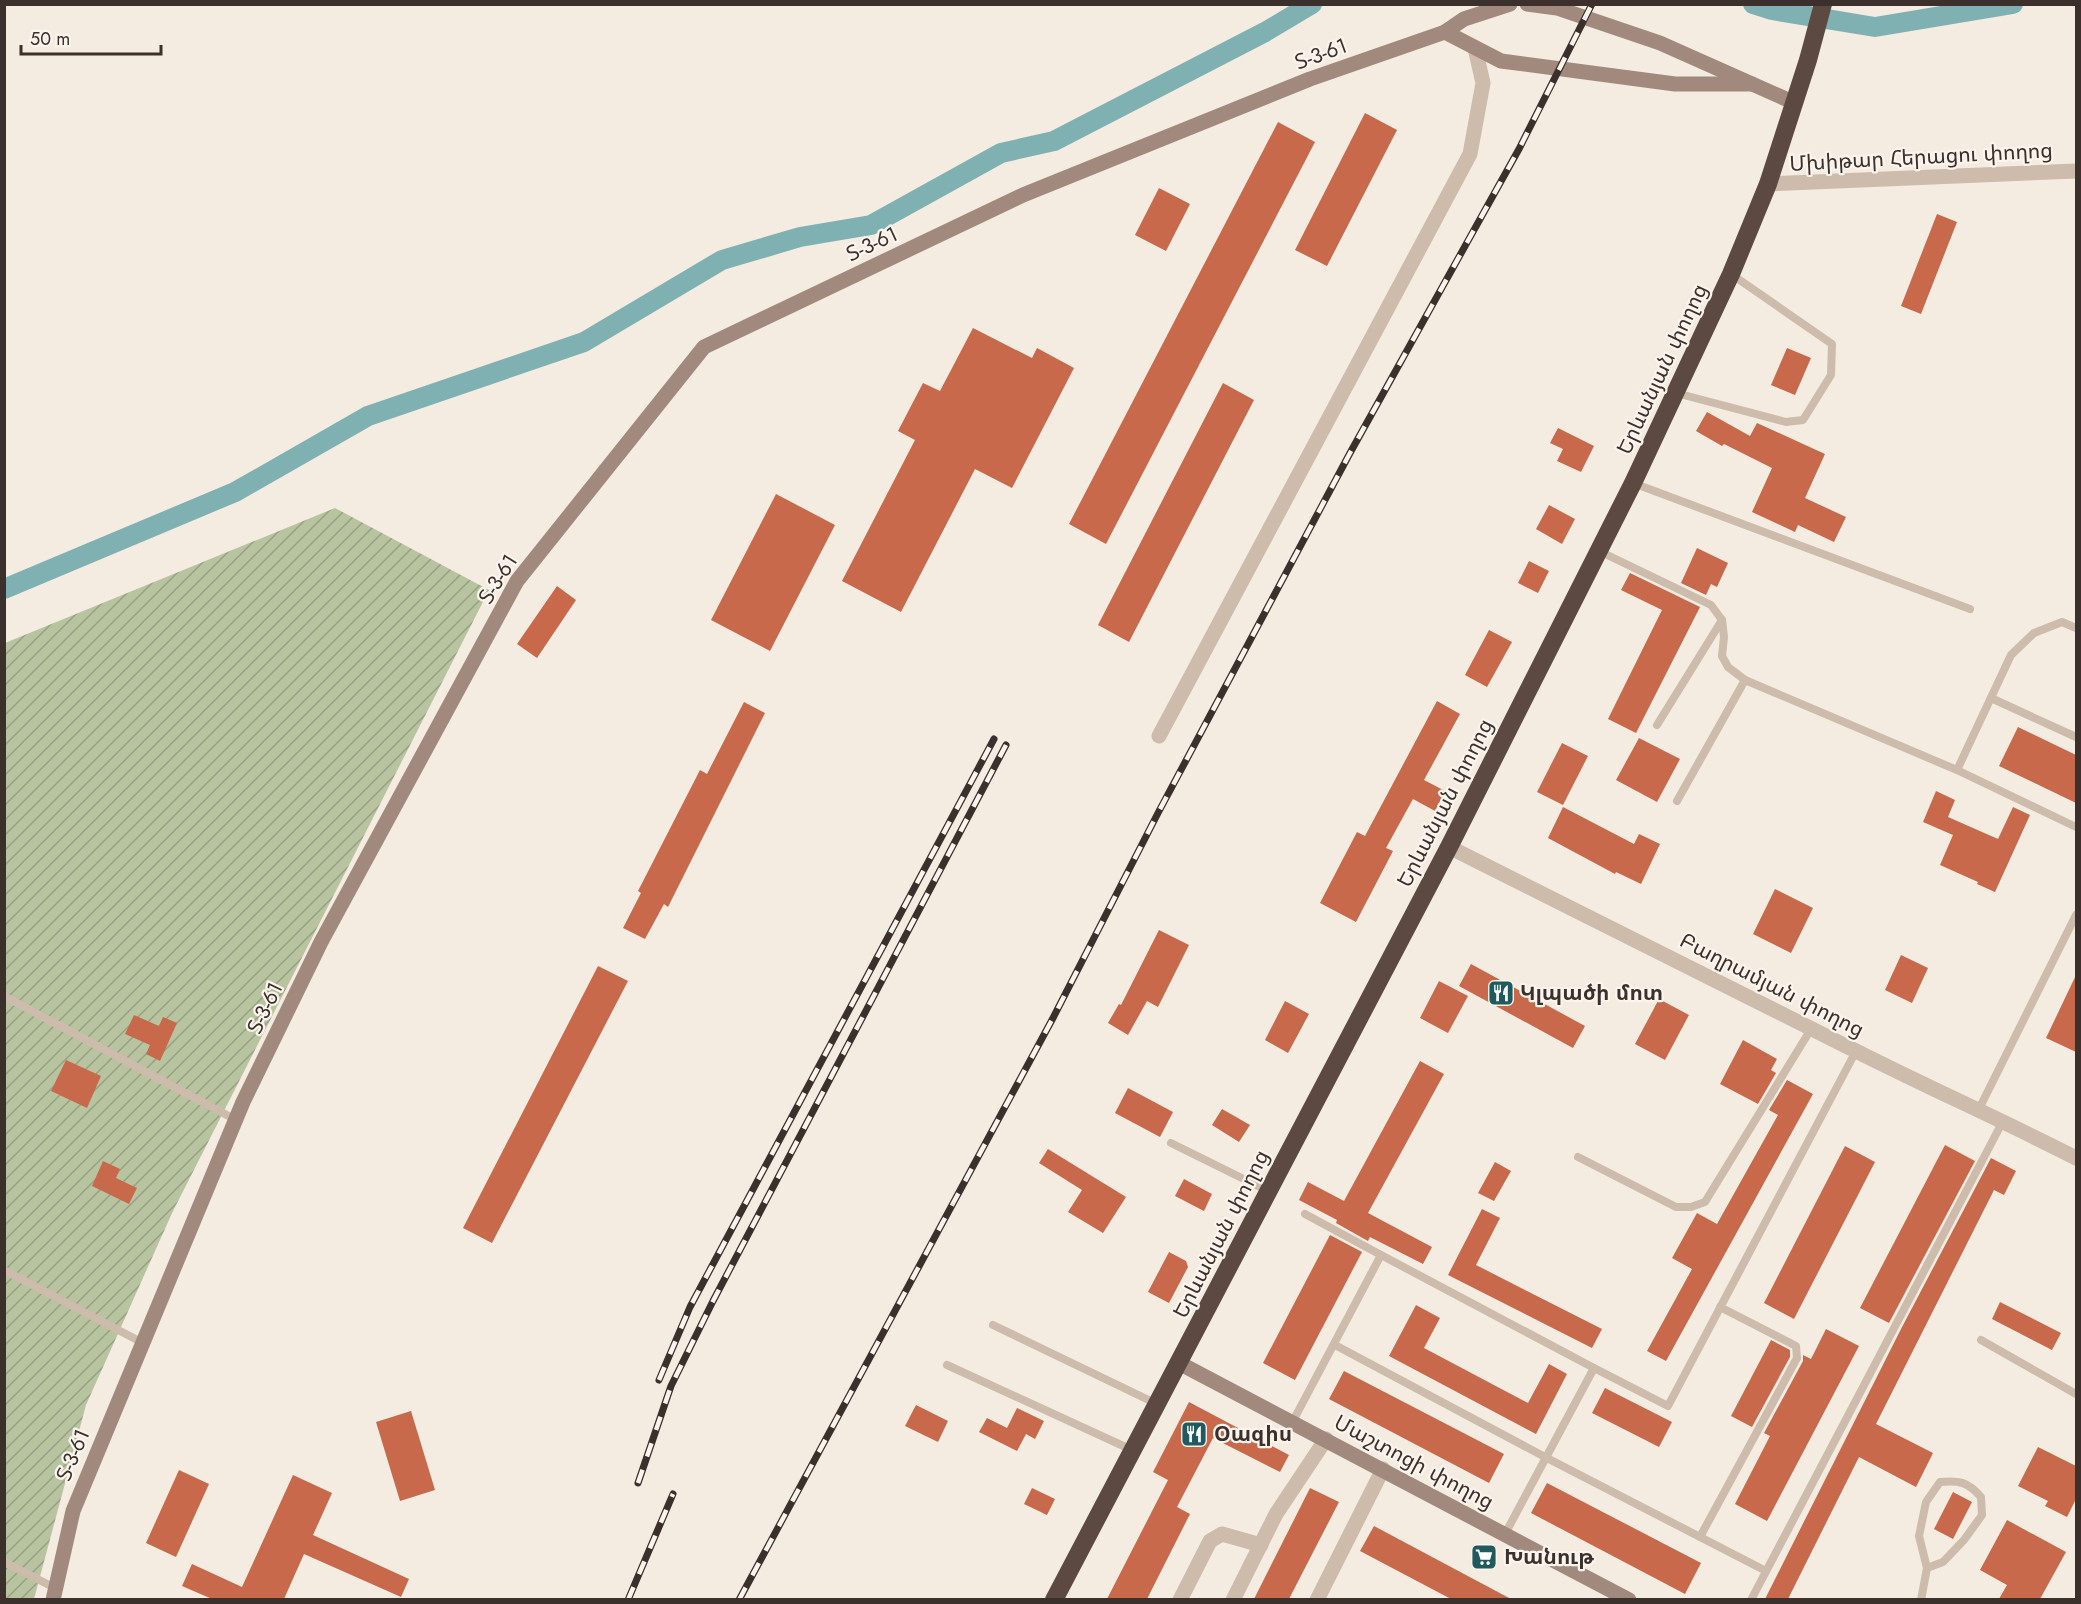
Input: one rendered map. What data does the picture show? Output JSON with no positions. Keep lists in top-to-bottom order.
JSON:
{
  "streets": {
    "highway": ["Երևանյան փողոց"],
    "street": [
      "Տ-3-61",
      "Մխիթար Հերացու փողոց",
      "Բաղրամյան փողոց",
      "Մաշտոցի փողոց"
    ]
  },
  "crossings": [
    ["Մխիթար Հերացու փողոց", "Երևանյան փողոց"],
    ["Երևանյան փողոց", "Բաղրամյան փողոց"],
    ["Երևանյան փողոց", "Մաշտոցի փողոց"]
  ],
  "places": {
    "restaurant": ["Կլպածի մոտ", "Օազիս"],
    "supermarket": ["Խանութ"]
  },
  "scale_bar": "50 m"
}
